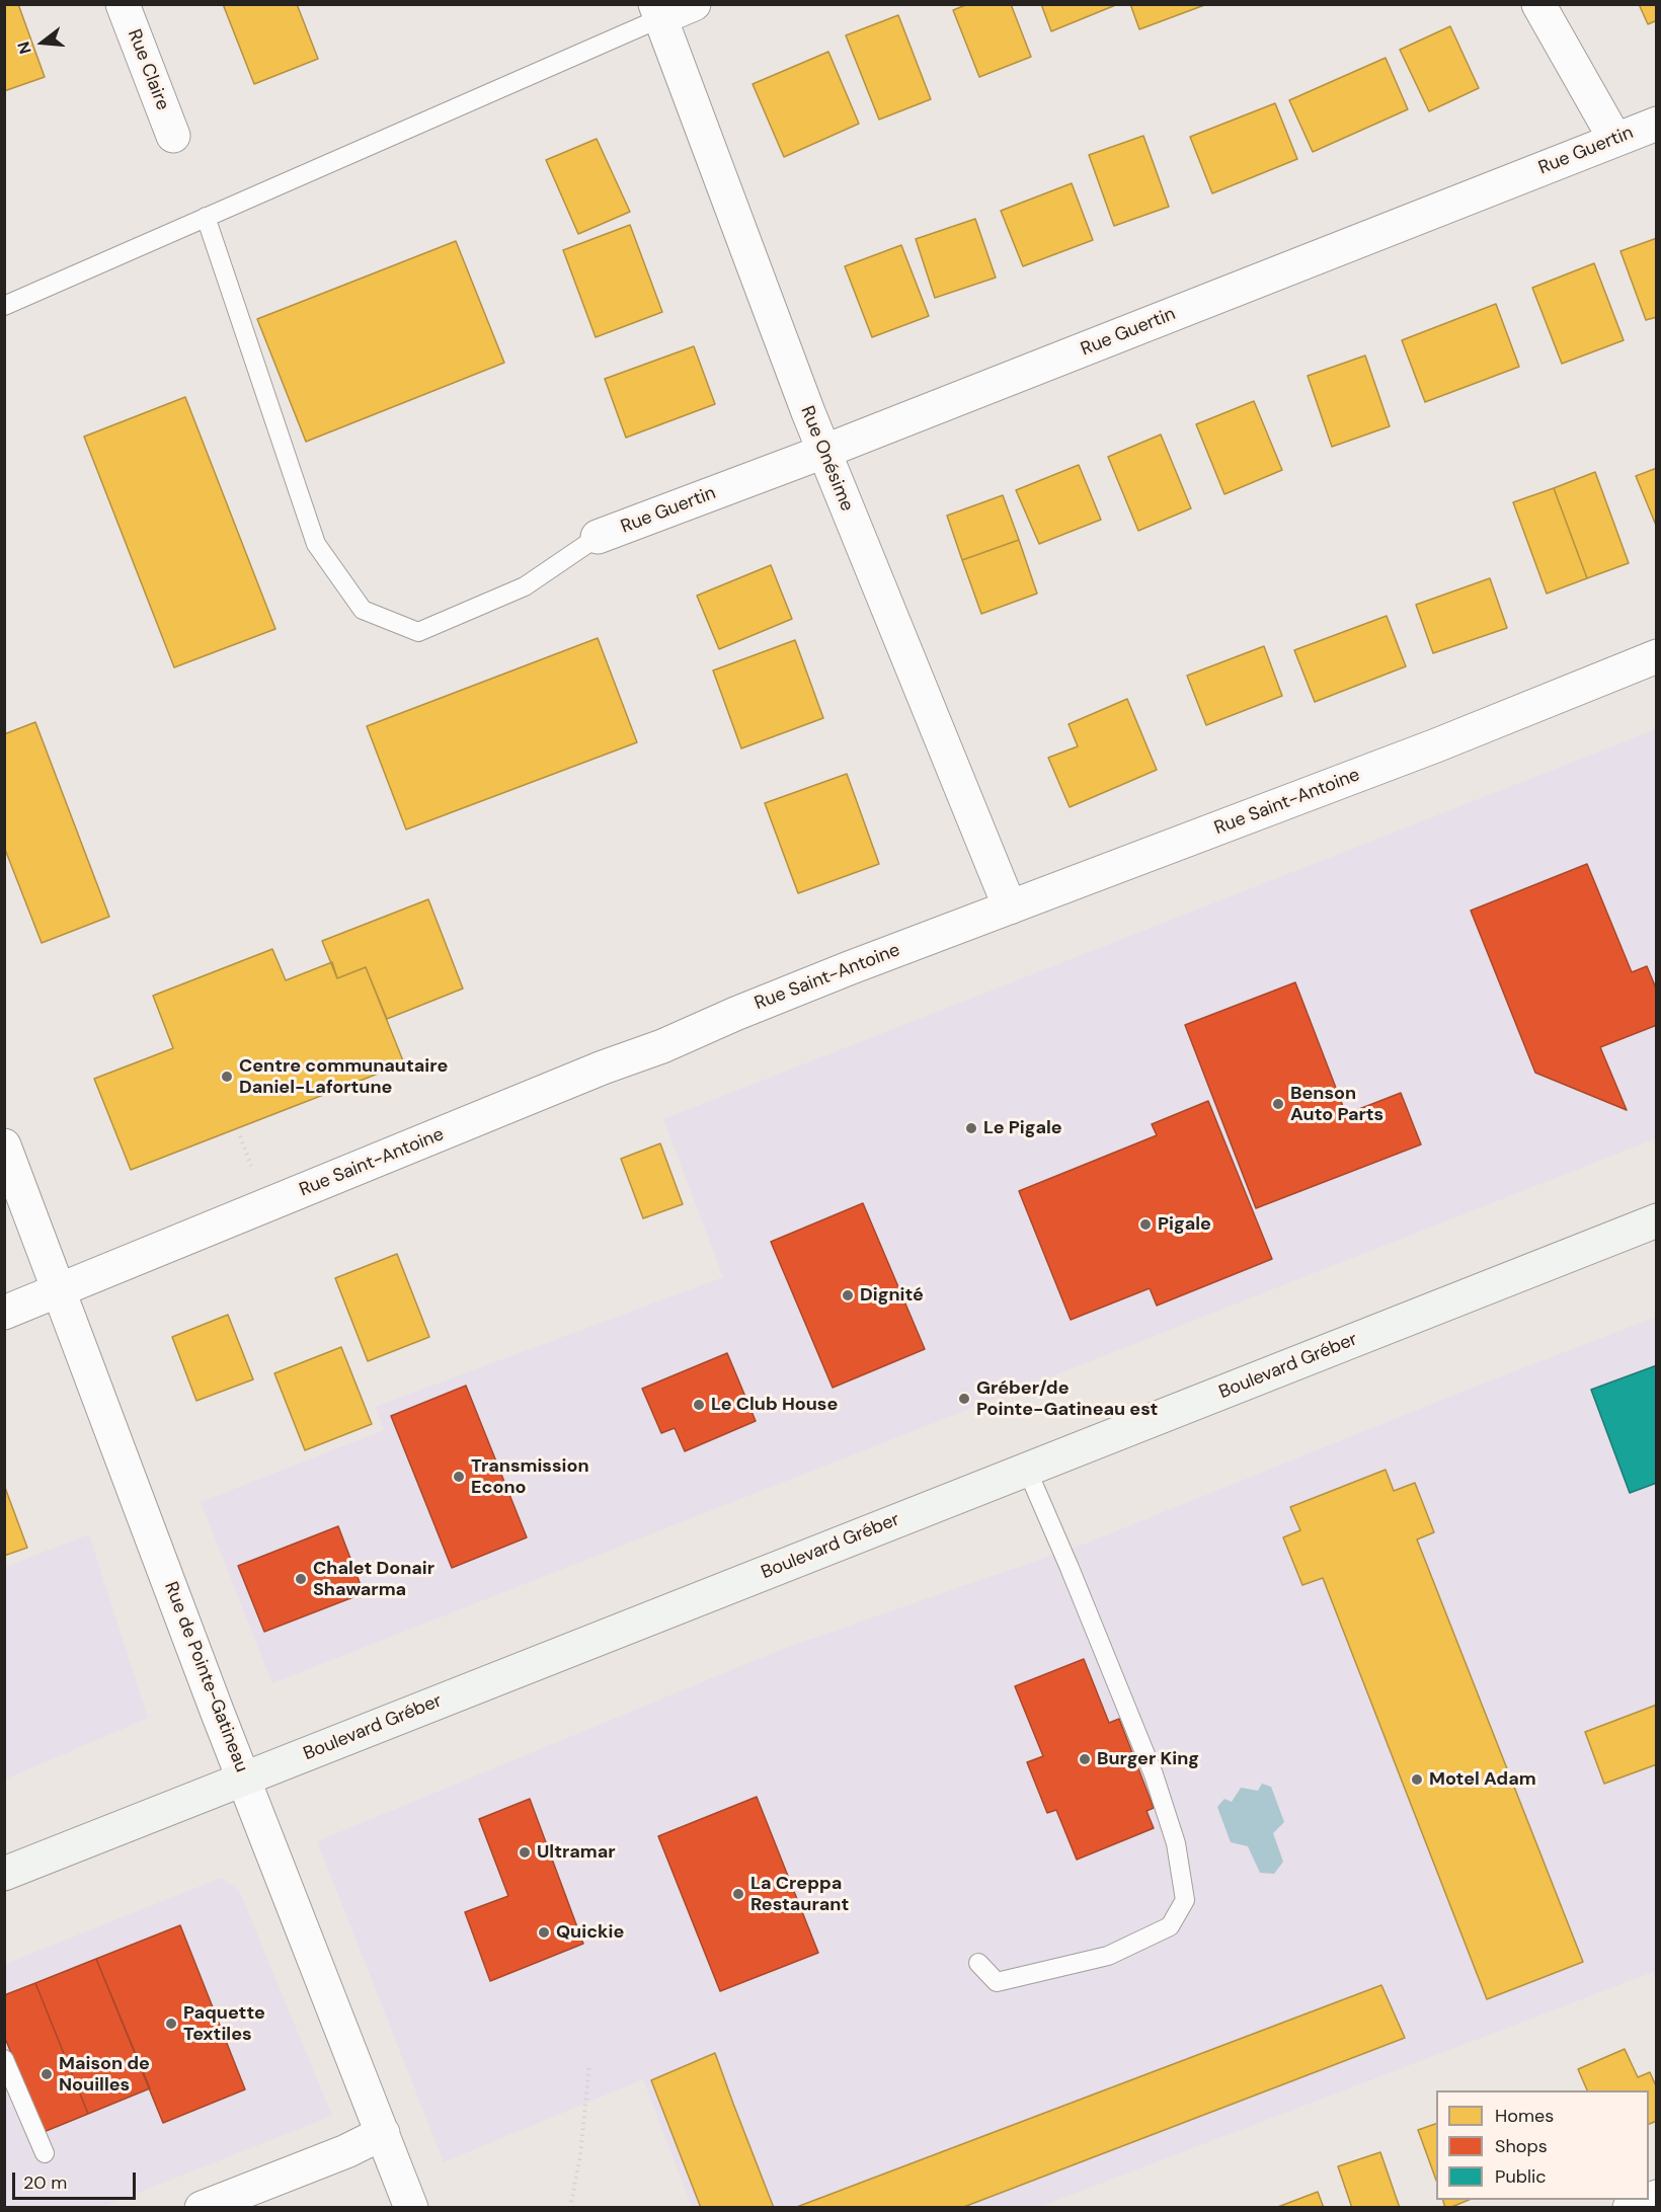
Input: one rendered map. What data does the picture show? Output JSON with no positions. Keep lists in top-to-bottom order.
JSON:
{
  "streets": {
    "main road": ["Boulevard Gréber"],
    "street": [
      "Rue Claire",
      "Rue Guertin",
      "Rue Onésime",
      "Rue Saint-Antoine",
      "Rue de Pointe-Gatineau"
    ]
  },
  "crossings": [
    ["Rue Guertin", "Rue Onésime"],
    ["Rue Onésime", "Rue Saint-Antoine"],
    ["Rue Saint-Antoine", "Rue de Pointe-Gatineau"],
    ["Boulevard Gréber", "Rue de Pointe-Gatineau"]
  ],
  "places": [
    "Centre communautaire Daniel-Lafortune",
    "Benson Auto Parts",
    "Le Pigale",
    "Pigale",
    "Dignité",
    "Gréber/de Pointe-Gatineau est",
    "Le Club House",
    "Transmission Econo",
    "Chalet Donair Shawarma",
    "Burger King",
    "Motel Adam",
    "Ultramar",
    "La Creppa Restaurant",
    "Quickie",
    "Paquette Textiles",
    "Maison de Nouilles"
  ],
  "legend": ["Homes", "Shops", "Public"],
  "scale_bar": "20 m",
  "north": "left"
}
